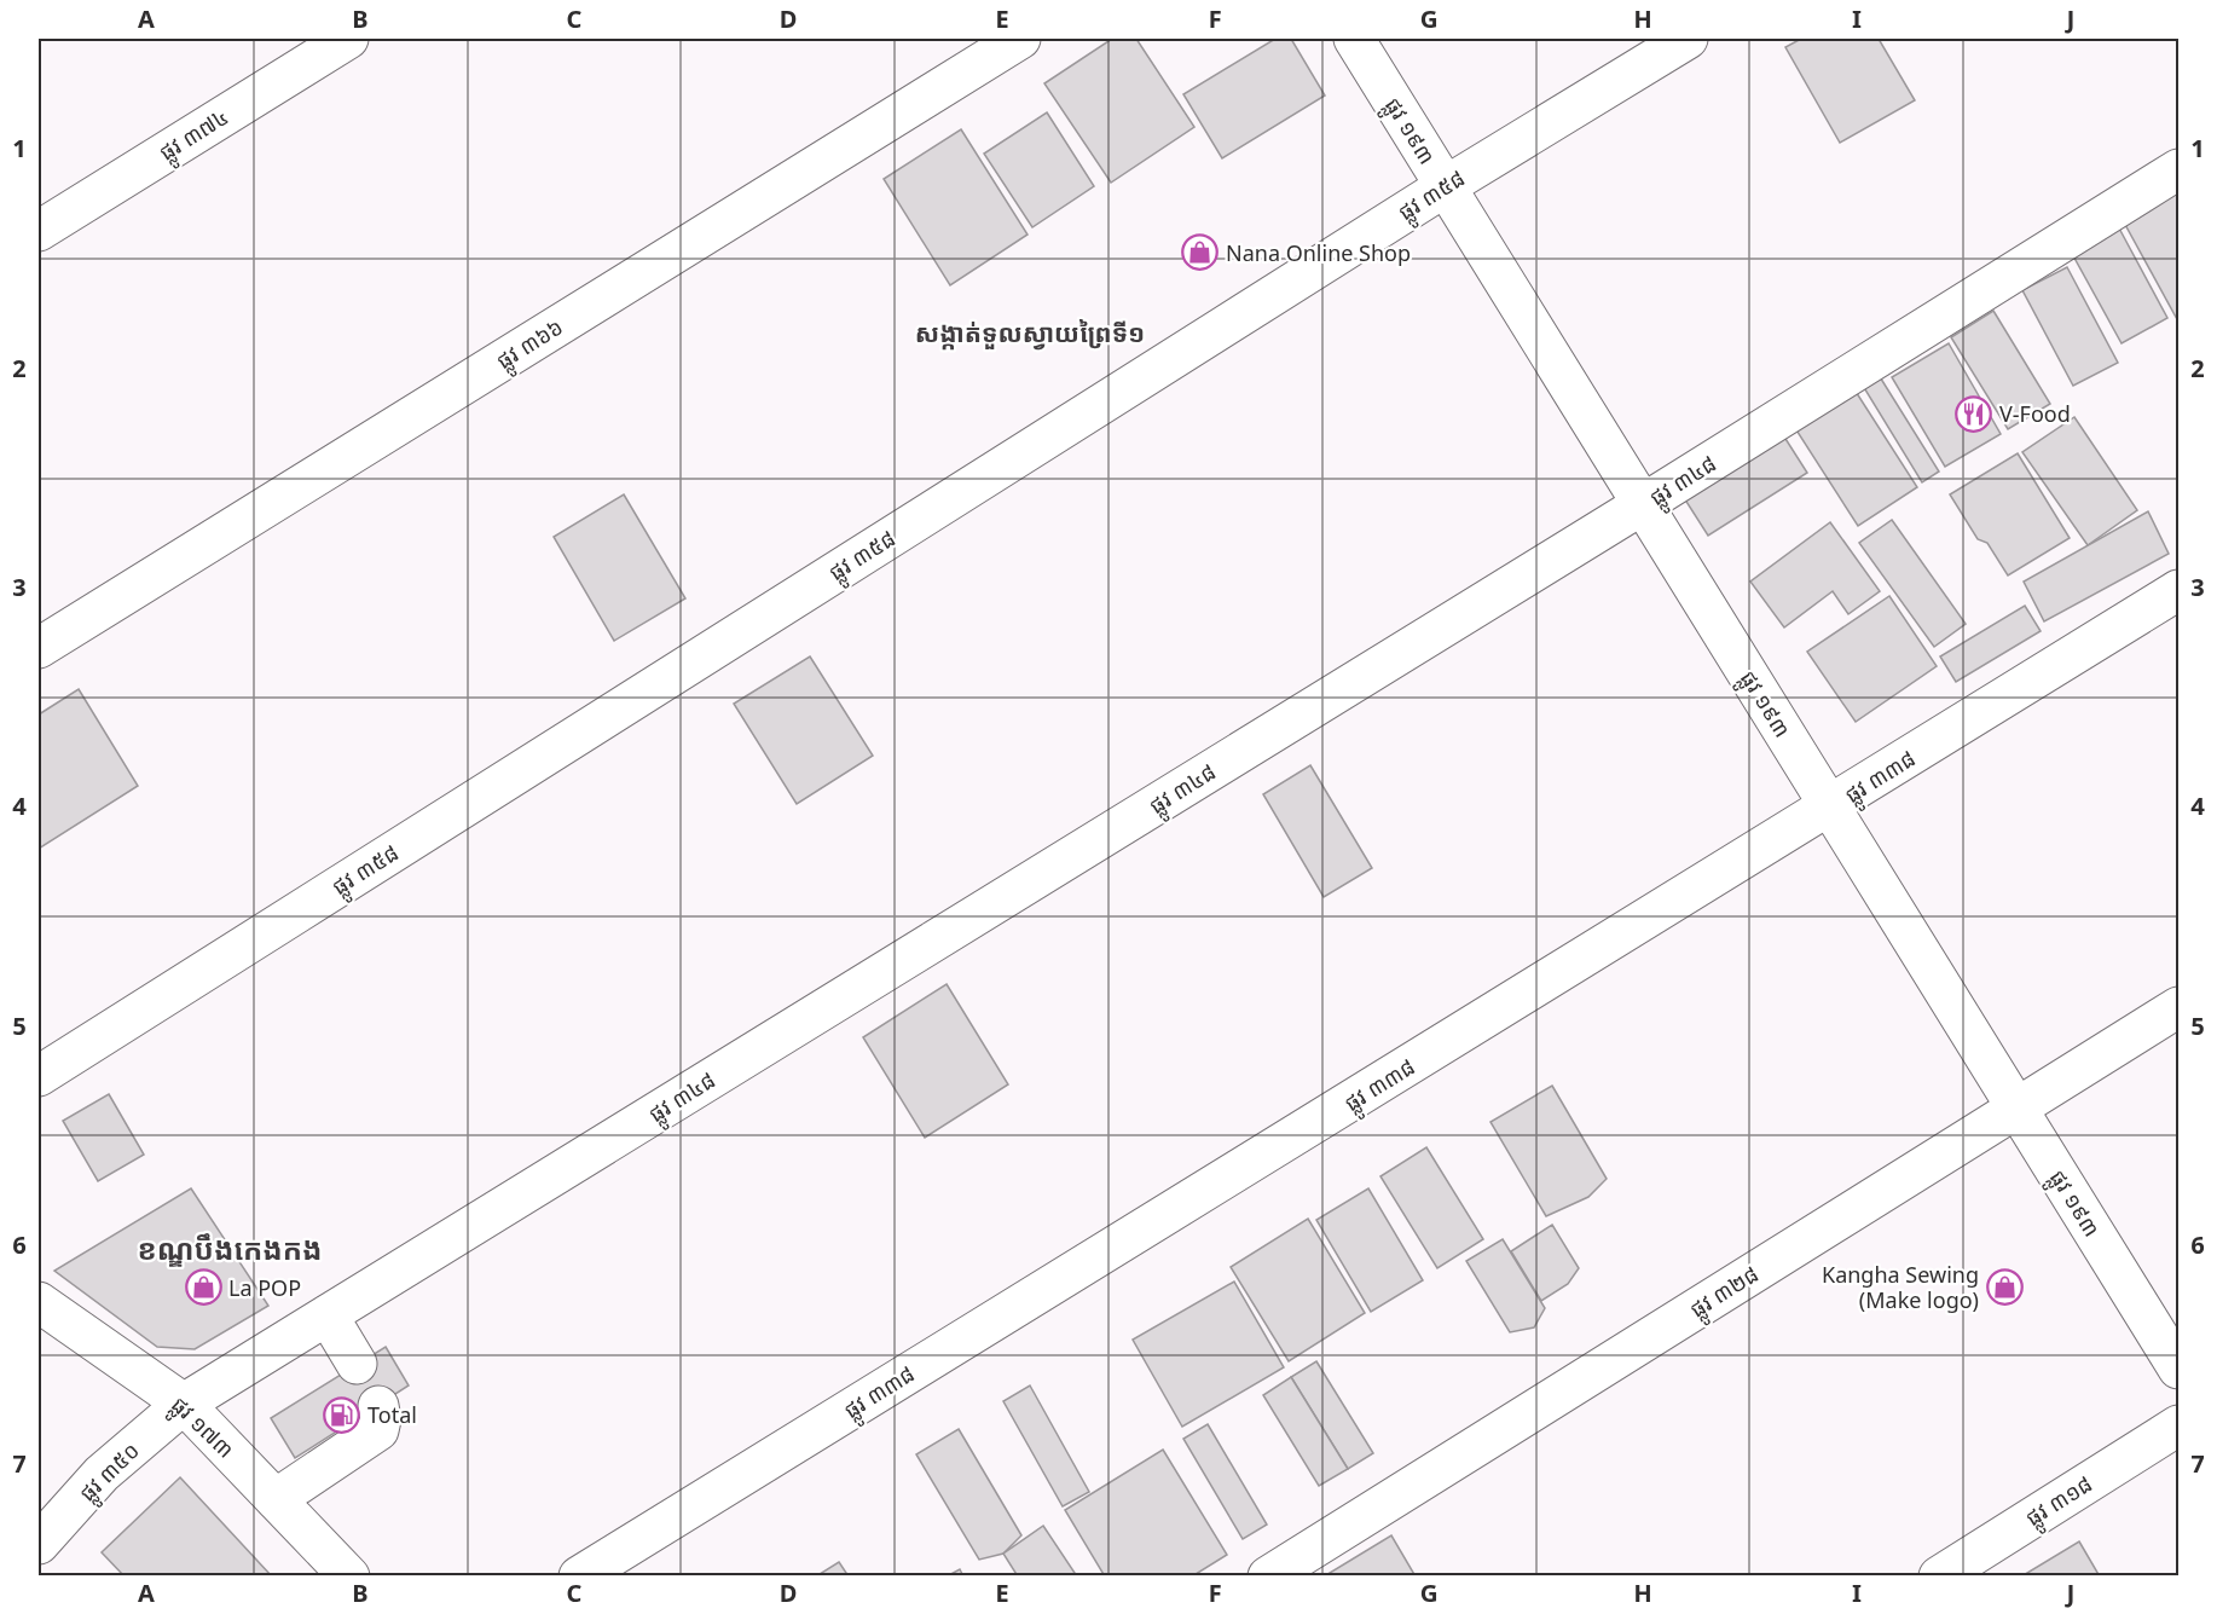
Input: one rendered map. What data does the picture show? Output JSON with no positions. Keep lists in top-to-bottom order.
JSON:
{
  "streets": {
    "street": [
      "ផ្លូវ ១៩៣",
      "ផ្លូវ ៣៧៤",
      "ផ្លូវ ៣៥៨",
      "ផ្លូវ ៣៦៦",
      "ផ្លូវ ៣៤៨",
      "ផ្លូវ ៣៣៨",
      "ផ្លូវ ៣២៨",
      "ផ្លូវ ១៧៣",
      "ផ្លូវ ៣៥០",
      "ផ្លូវ ៣១៨"
    ]
  },
  "crossings": [
    ["ផ្លូវ ១៩៣", "ផ្លូវ ៣៥៨"],
    ["ផ្លូវ ១៩៣", "ផ្លូវ ៣៤៨"],
    ["ផ្លូវ ១៩៣", "ផ្លូវ ៣៣៨"],
    ["ផ្លូវ ១៩៣", "ផ្លូវ ៣២៨"],
    ["ផ្លូវ ៣៤៨", "ផ្លូវ ១៧៣"],
    ["ផ្លូវ ៣៤៨", "ផ្លូវ ៣៥០"],
    ["ផ្លូវ ១៧៣", "ផ្លូវ ៣៥០"]
  ],
  "districts": ["សង្កាត់ទួលស្វាយព្រៃទី១", "ខណ្ឌបឹងកេងកង"],
  "places": {
    "shop": ["Nana Online Shop", "Kangha Sewing (Make logo)", "La POP"],
    "restaurant": ["V-Food"],
    "fuel station": ["Total"]
  },
  "grid": {
    "columns": [
      "A",
      "B",
      "C",
      "D",
      "E",
      "F",
      "G",
      "H",
      "I",
      "J"
    ],
    "rows": [
      "1",
      "2",
      "3",
      "4",
      "5",
      "6",
      "7"
    ]
  }
}
